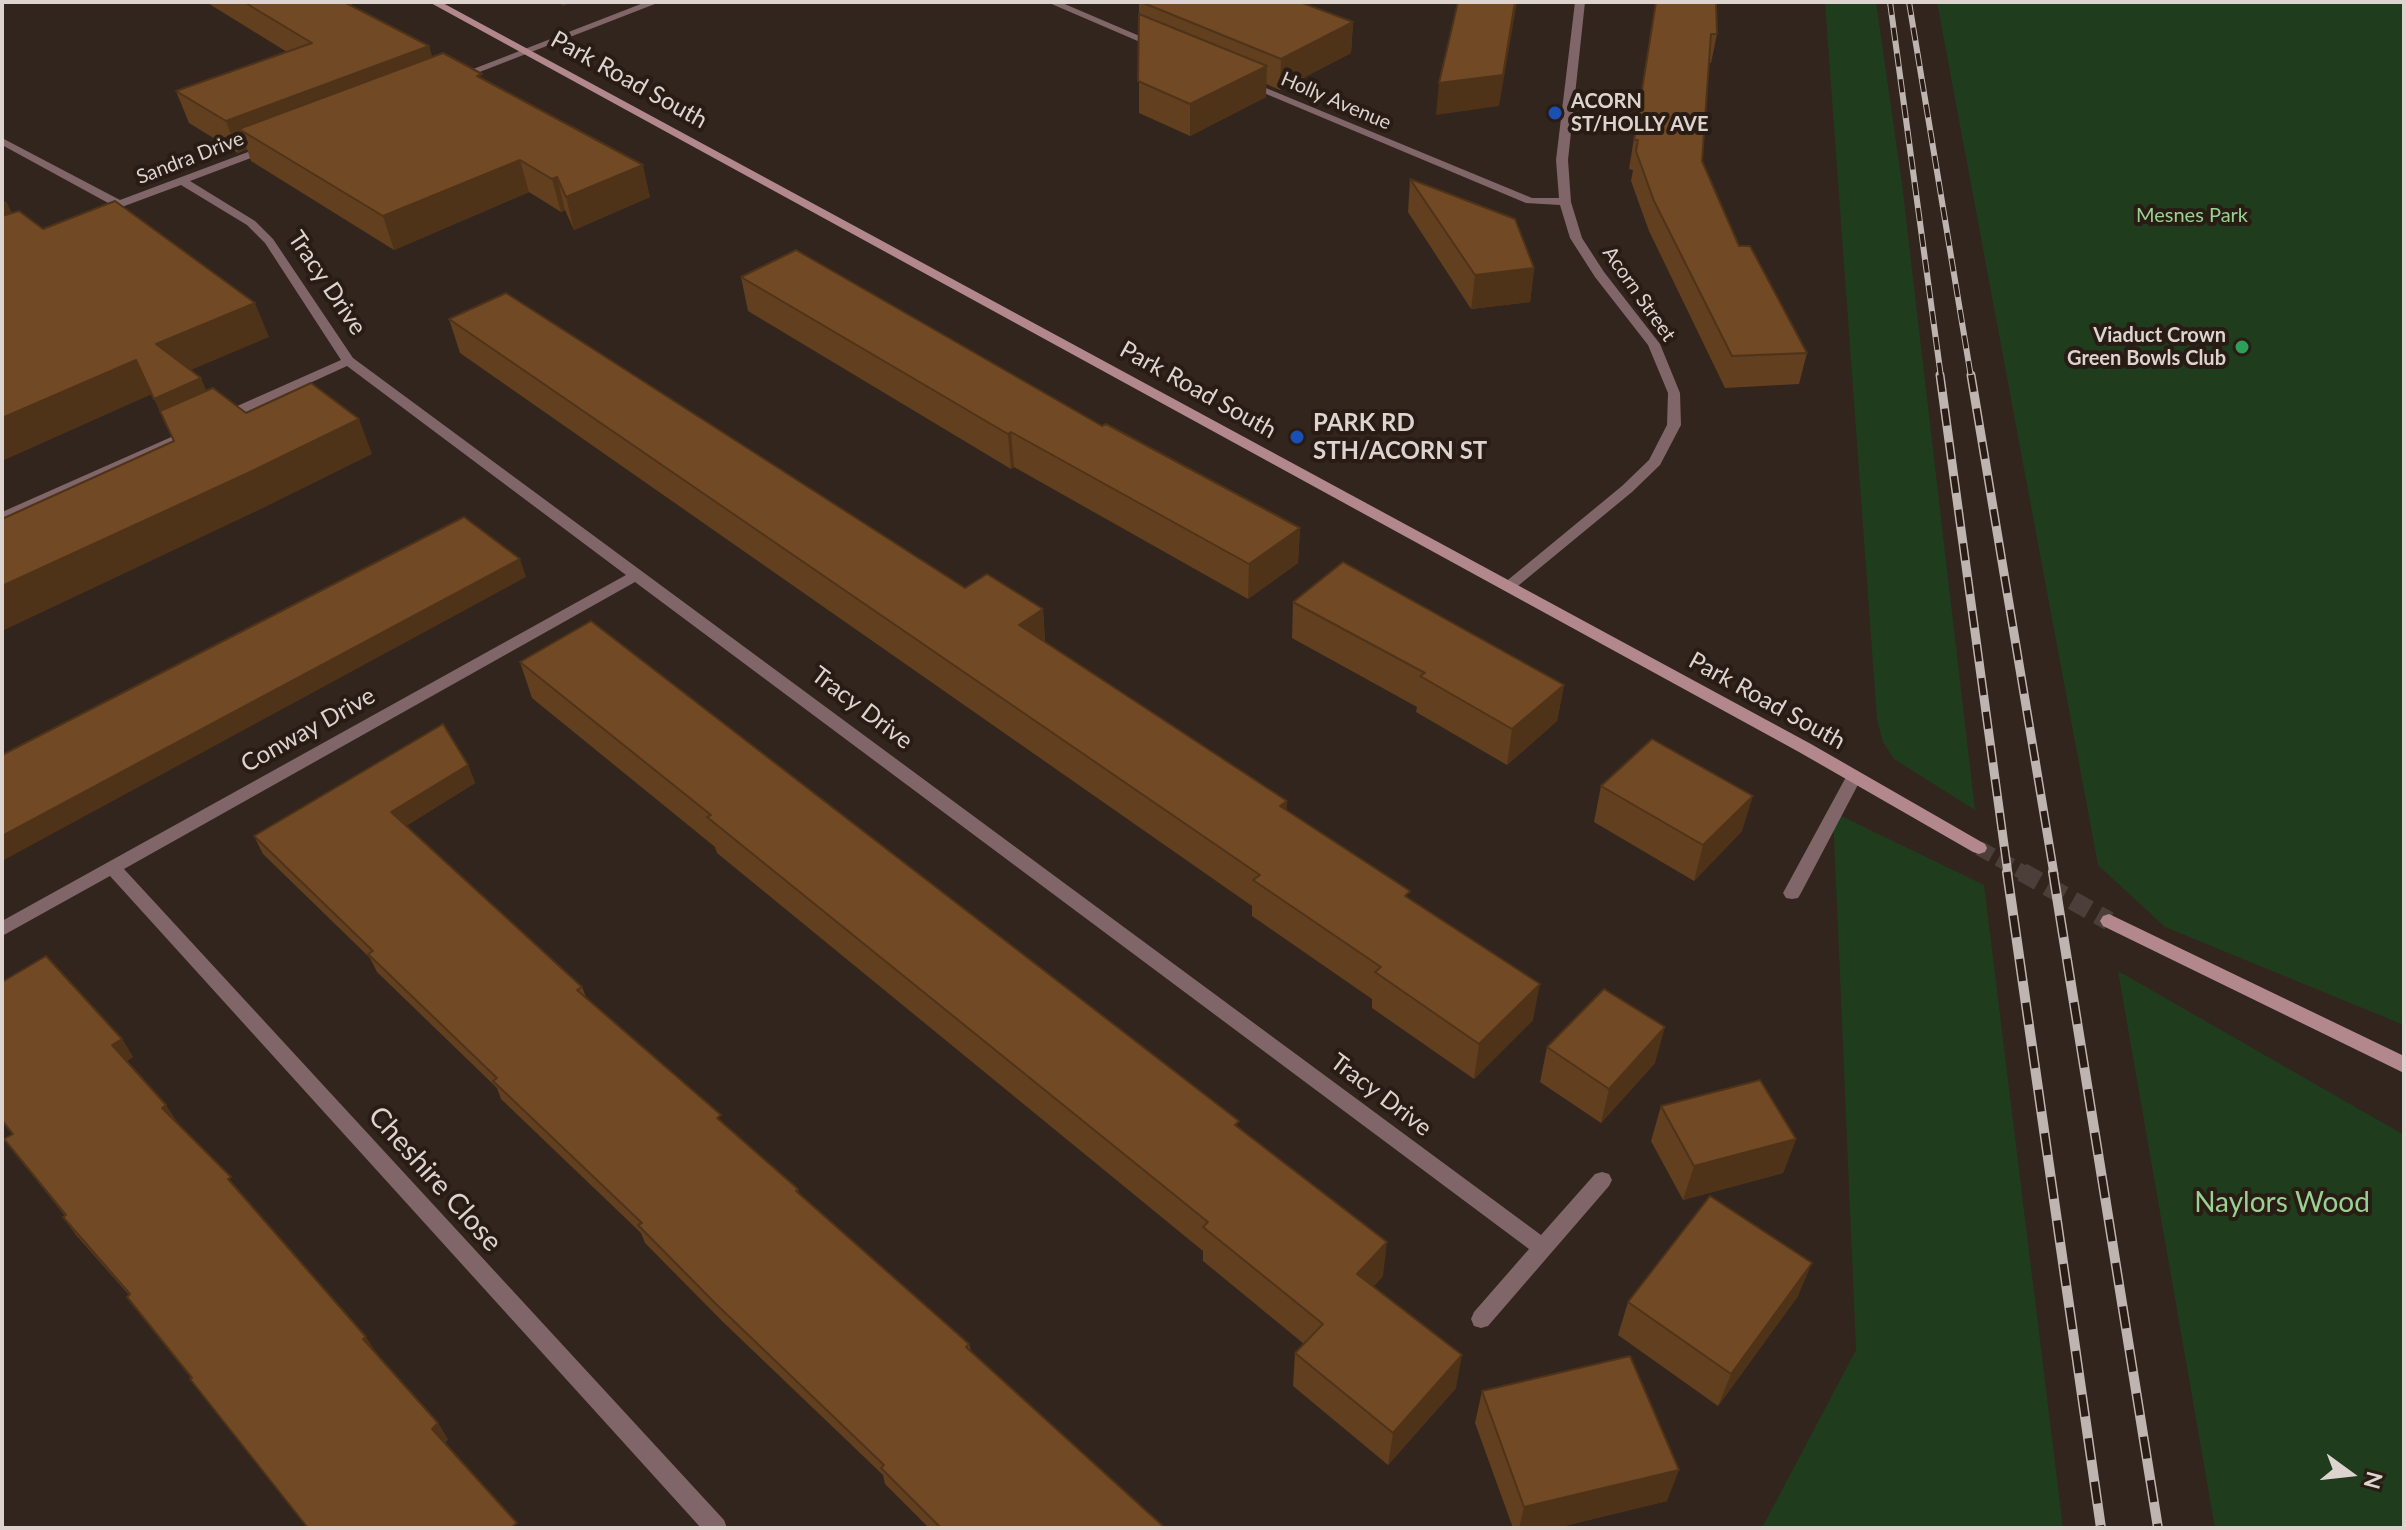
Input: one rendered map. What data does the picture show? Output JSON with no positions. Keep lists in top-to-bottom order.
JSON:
{
  "streets": {
    "street": [
      "Park Road South",
      "Holly Avenue",
      "Sandra Drive",
      "Tracy Drive",
      "Acorn Street",
      "Conway Drive",
      "Cheshire Close"
    ]
  },
  "crossings": [
    ["Park Road South", "Acorn Street"],
    ["Holly Avenue", "Acorn Street"],
    ["Sandra Drive", "Tracy Drive"],
    ["Tracy Drive", "Conway Drive"],
    ["Conway Drive", "Cheshire Close"]
  ],
  "parks": ["Mesnes Park", "Naylors Wood"],
  "places": ["ACORN ST/HOLLY AVE", "Viaduct Crown Green Bowls Club", "PARK RD STH/ACORN ST"],
  "north": "right"
}
